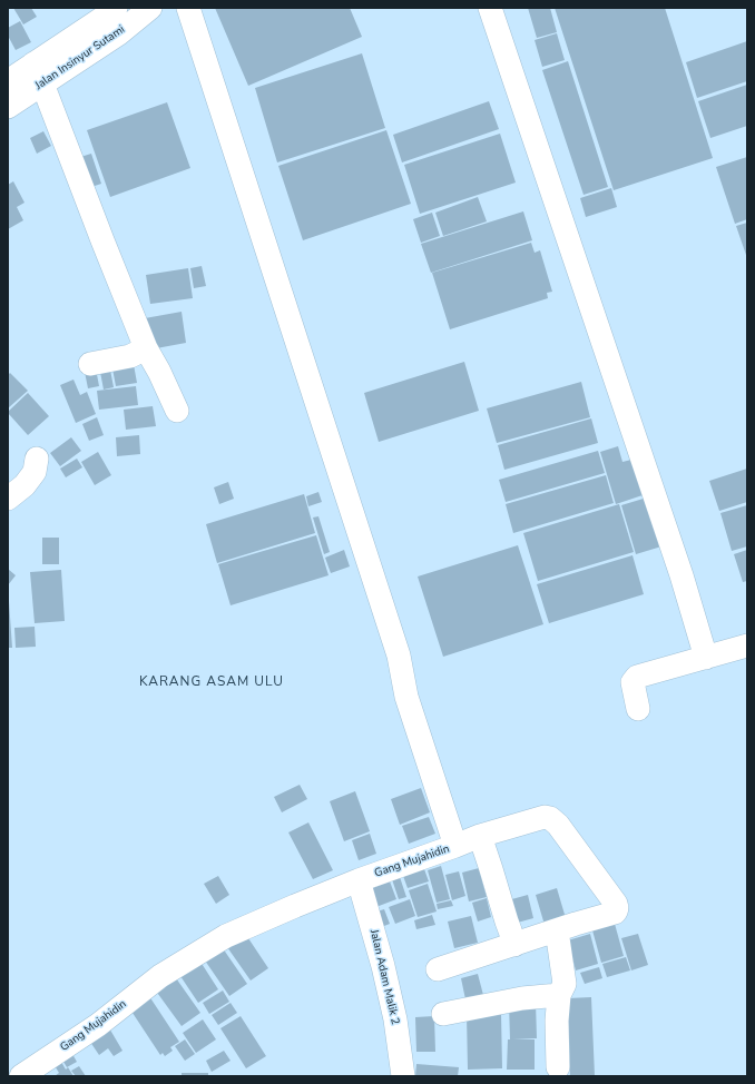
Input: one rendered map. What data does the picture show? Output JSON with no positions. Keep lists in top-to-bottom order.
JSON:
{
  "streets": {
    "street": ["Jalan Insinyur Sutami", "Gang Mujahidin", "Jalan Adam Malik 2"]
  },
  "crossings": [
    ["Gang Mujahidin", "Jalan Adam Malik 2"]
  ],
  "districts": ["KARANG ASAM ULU"]
}
